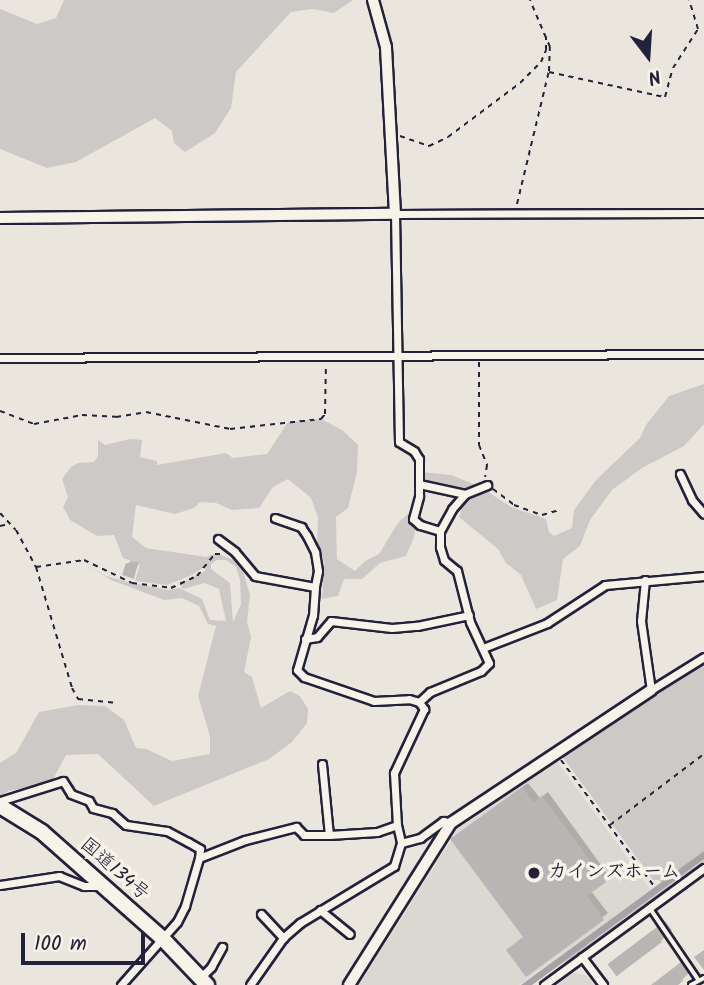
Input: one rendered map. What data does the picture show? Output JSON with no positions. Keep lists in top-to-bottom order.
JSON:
{
  "streets": {
    "highway": ["国道134号"]
  },
  "places": ["カインズホーム"],
  "scale_bar": "100 m",
  "north": "bottom"
}
